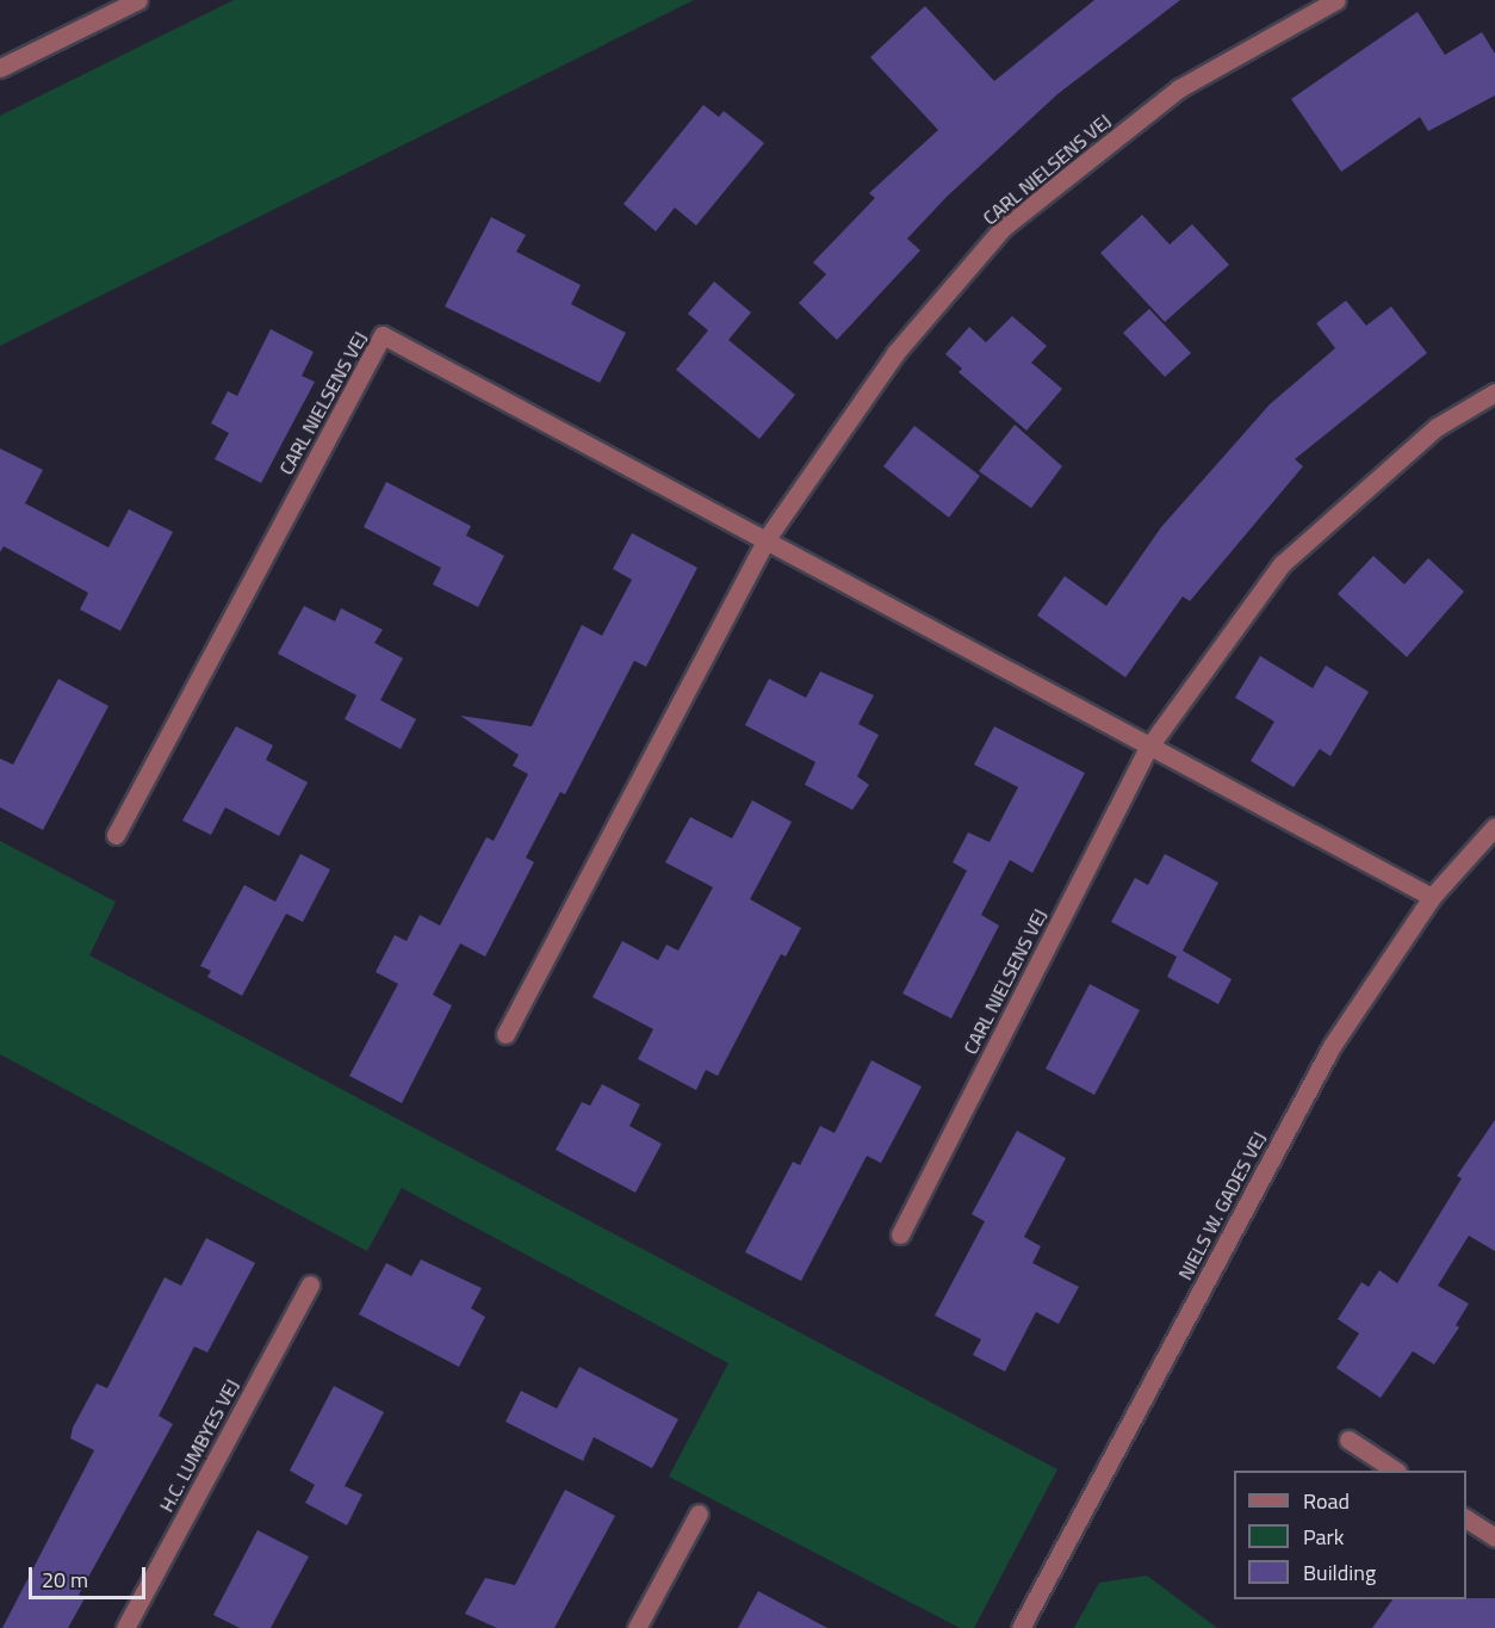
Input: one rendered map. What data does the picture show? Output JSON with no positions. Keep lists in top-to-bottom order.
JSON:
{
  "streets": {
    "street": ["CARL NIELSENS VEJ", "NIELS W. GADES VEJ", "H.C. LUMBYES VEJ"]
  },
  "crossings": [
    ["CARL NIELSENS VEJ", "NIELS W. GADES VEJ"]
  ],
  "legend": ["Road", "Park", "Building"],
  "scale_bar": "20 m"
}
